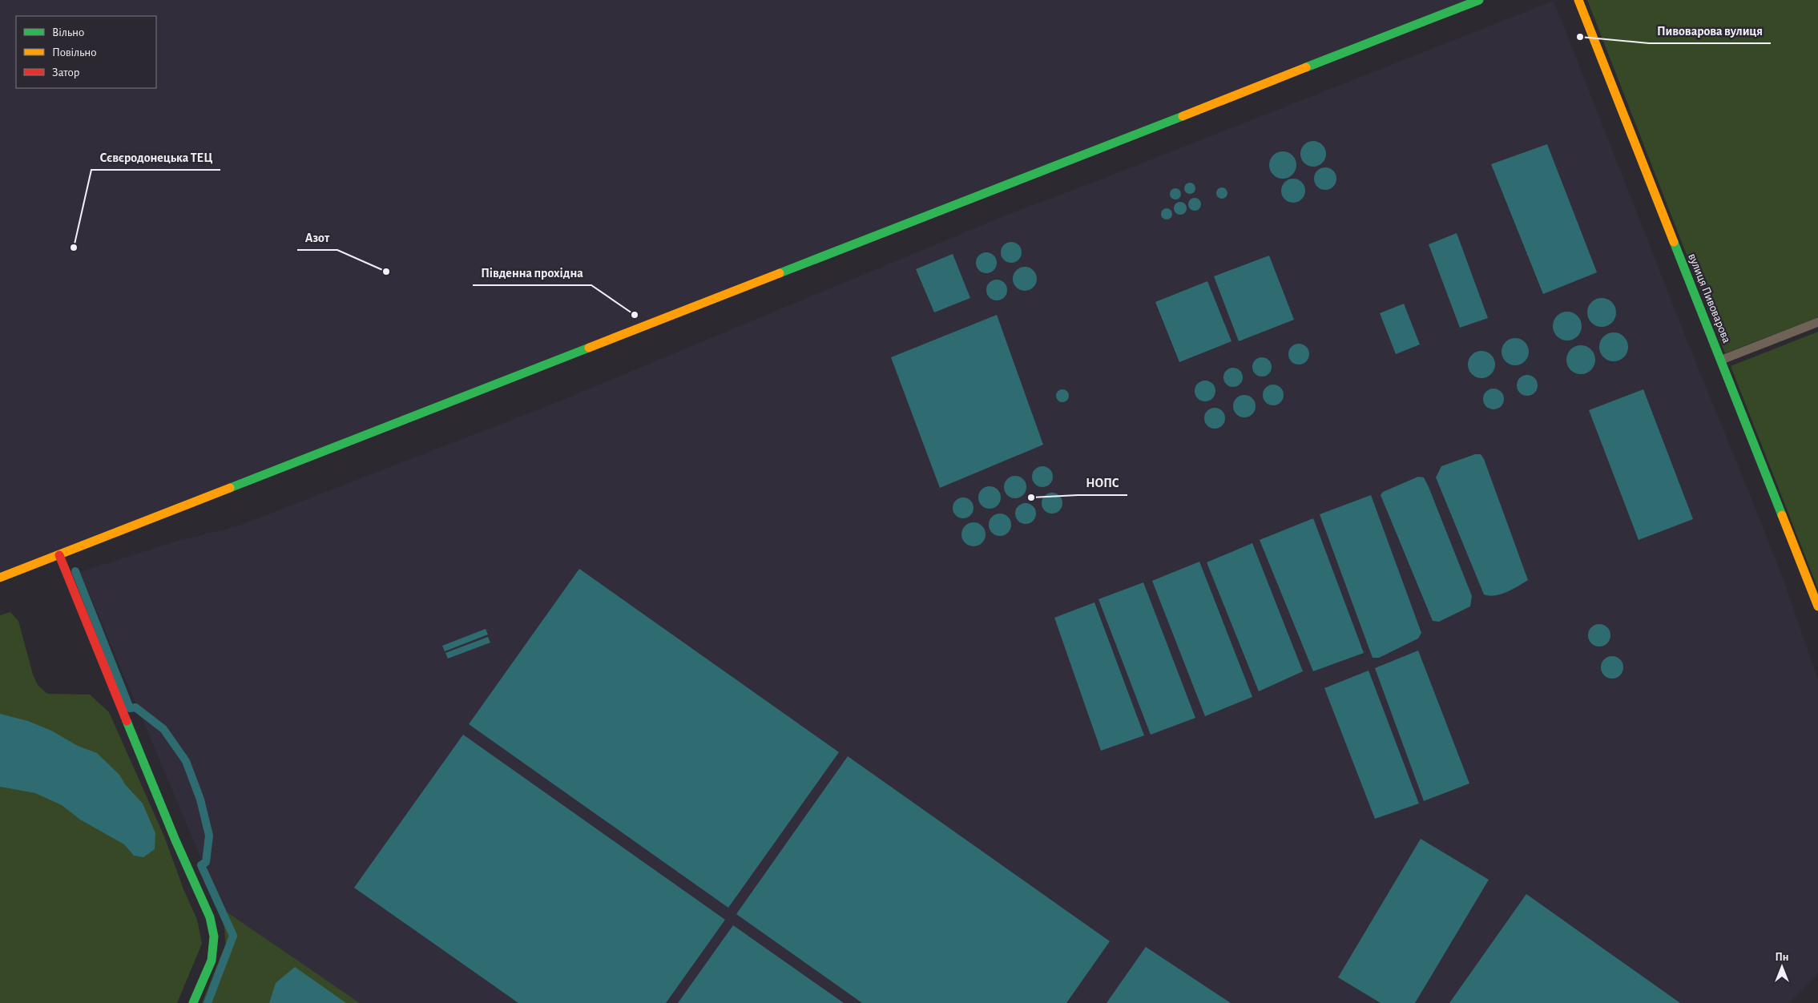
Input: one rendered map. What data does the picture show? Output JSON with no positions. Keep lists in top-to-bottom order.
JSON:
{
  "streets": {
    "main road": ["вулиця Пивоварова"]
  },
  "places": [
    "Пивоварова вулиця",
    "Сєвєродонецька ТЕЦ",
    "Азот",
    "Південна прохідна",
    "НОПС"
  ],
  "legend": ["Вільно", "Повільно", "Затор"],
  "north": "top"
}
